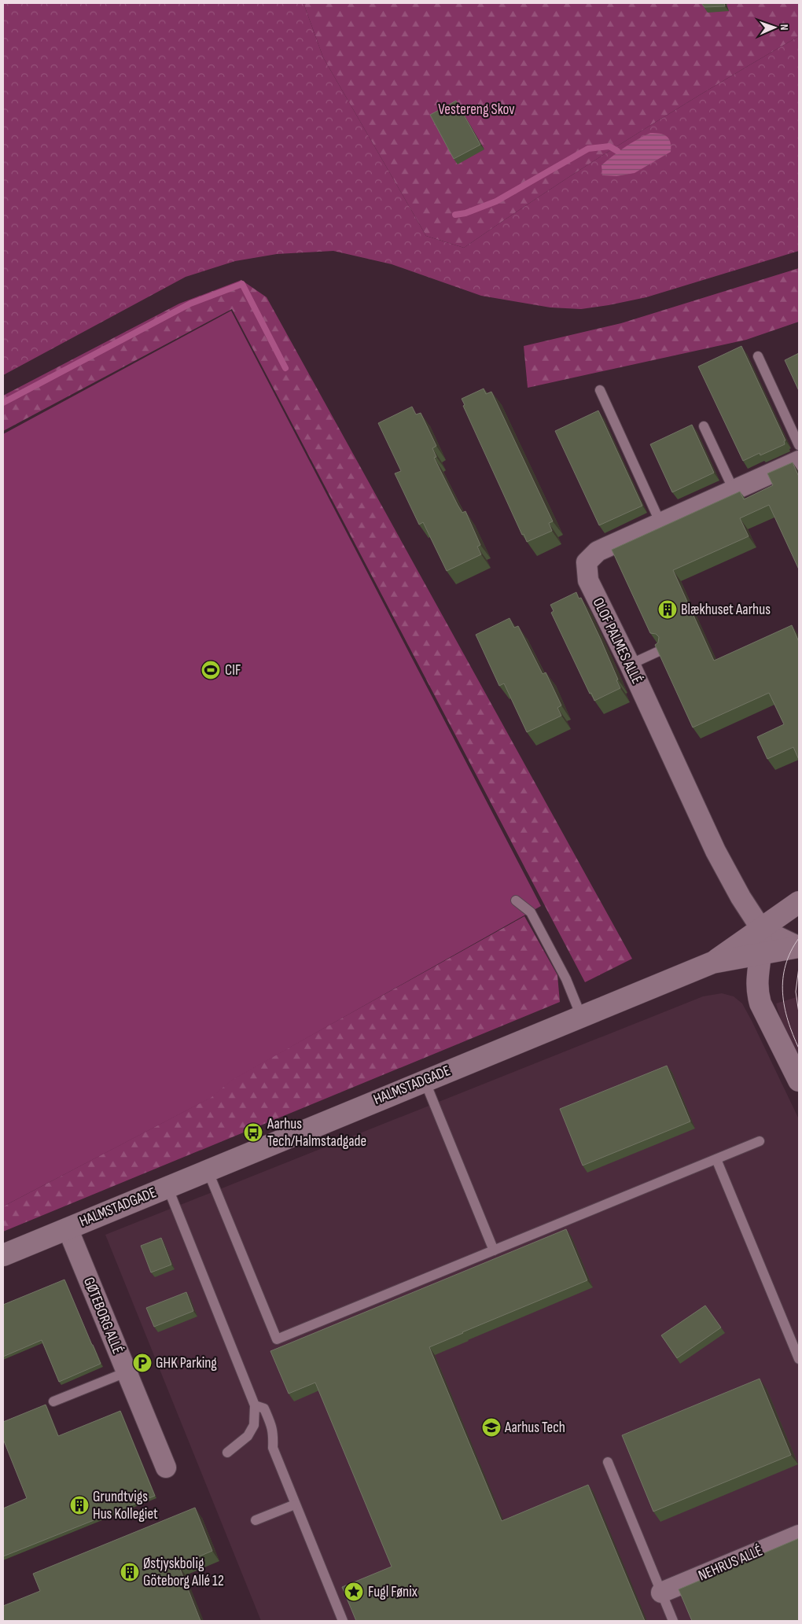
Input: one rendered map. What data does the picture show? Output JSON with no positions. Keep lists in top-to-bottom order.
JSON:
{
  "streets": {
    "street": [
      "OLOF PALMES ALLÉ",
      "HALMSTADGADE",
      "GØTEBORG ALLÉ",
      "NEHRUS ALLÉ"
    ]
  },
  "crossings": [
    ["OLOF PALMES ALLÉ", "HALMSTADGADE"],
    ["HALMSTADGADE", "GØTEBORG ALLÉ"]
  ],
  "parks": ["Vestereng Skov"],
  "places": {
    "building": ["Blækhuset Aarhus", "Grundtvigs Hus Kollegiet", "Østjyskbolig Göteborg Allé 12"],
    "sports": ["CIF"],
    "bus stop": ["Aarhus Tech/Halmstadgade"],
    "parking": ["GHK Parking"],
    "school or university": ["Aarhus Tech"],
    "place": ["Fugl Fønix"]
  },
  "north": "right"
}
